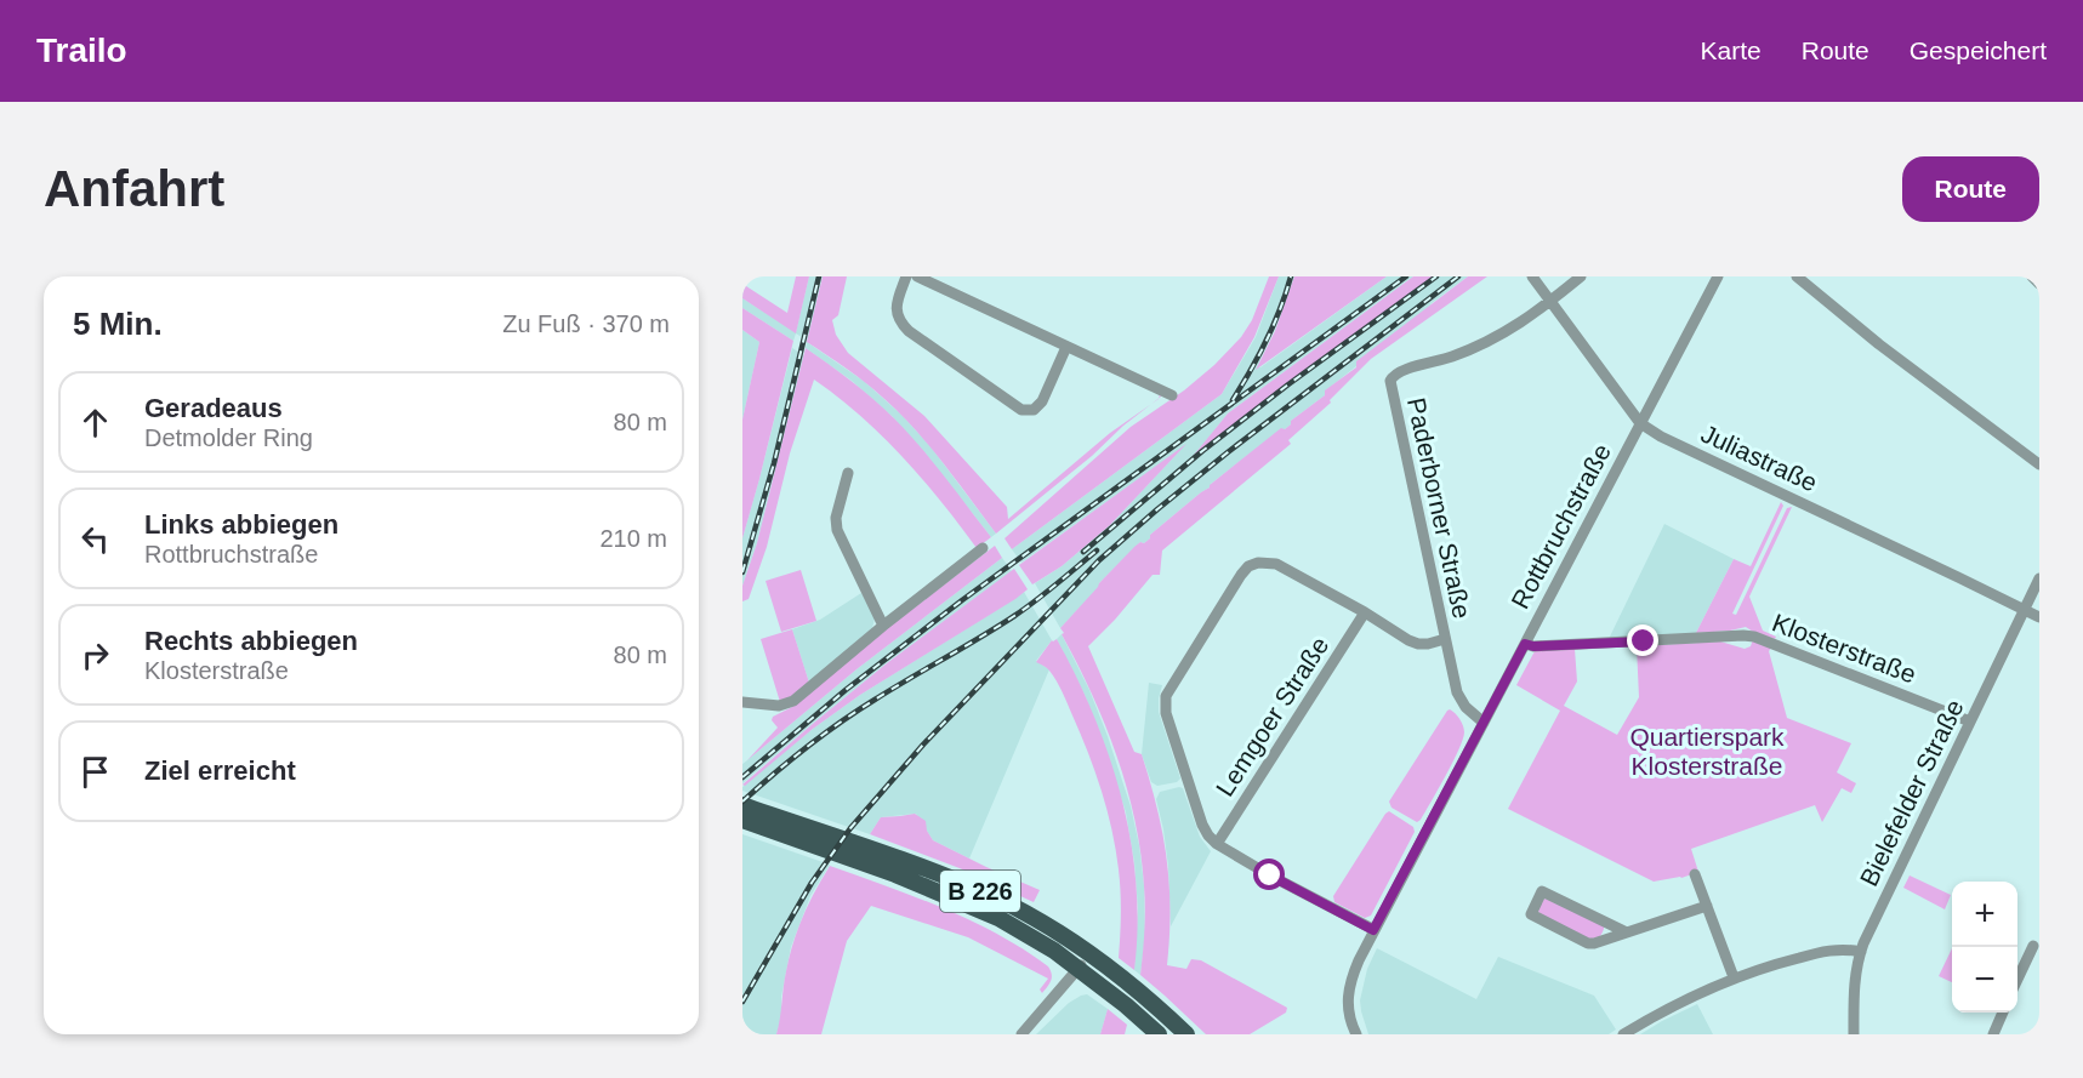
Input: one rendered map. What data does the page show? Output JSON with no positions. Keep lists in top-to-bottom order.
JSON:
{
  "streets": {
    "main road": ["B 226"],
    "street": [
      "Juliastraße",
      "Paderborner Straße",
      "Rottbruchstraße",
      "Klosterstraße",
      "Lemgoer Straße",
      "Bielefelder Straße"
    ]
  },
  "crossings": [
    ["Juliastraße", "Paderborner Straße"],
    ["Juliastraße", "Rottbruchstraße"],
    ["Juliastraße", "Bielefelder Straße"],
    ["Paderborner Straße", "Rottbruchstraße"],
    ["Rottbruchstraße", "Klosterstraße"],
    ["Klosterstraße", "Bielefelder Straße"]
  ],
  "parks": ["Quartierspark Klosterstraße"],
  "page": {
    "header": "Trailo",
    "nav": ["Karte", "Route", "Gespeichert"],
    "buttons": "Route",
    "title": "Anfahrt",
    "heading": ["5 Min.", "Zu Fuß · 370 m"],
    "list": [
      ["Geradeaus", "Detmolder Ring", "80 m"],
      ["Links abbiegen", "Rottbruchstraße", "210 m"],
      ["Rechts abbiegen", "Klosterstraße", "80 m"],
      "Ziel erreicht"
    ],
    "map_buttons": ["+", "−"]
  }
}
